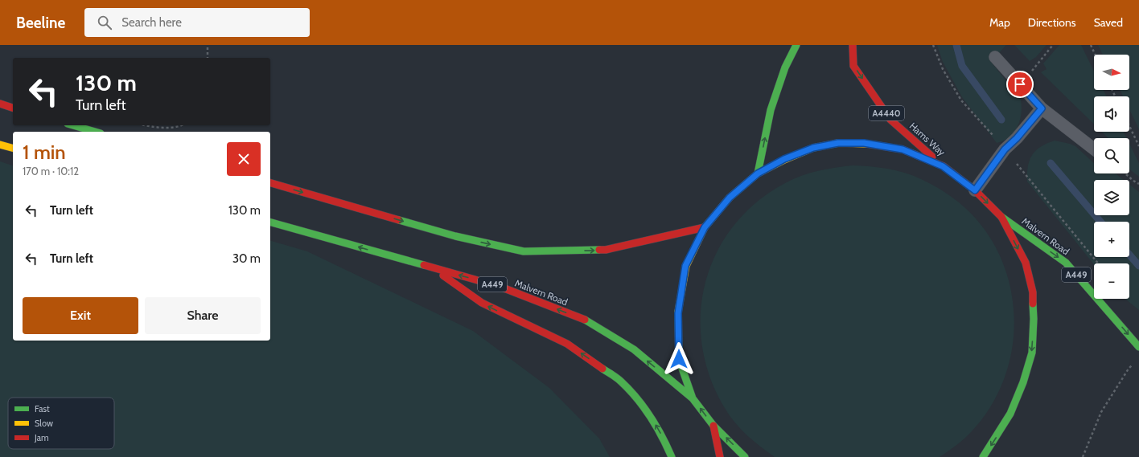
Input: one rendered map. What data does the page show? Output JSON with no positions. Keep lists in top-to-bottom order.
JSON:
{
  "streets": {
    "main road": [
      "A4440",
      "Hams Way",
      "Malvern Road",
      "A449"
    ]
  },
  "one_way": ["Hams Way"],
  "legend": ["Fast", "Slow", "Jam"],
  "north": "right",
  "page": {
    "header": "Beeline",
    "search": "Search here",
    "nav": ["Map", "Directions", "Saved"],
    "map_buttons": ["+", "−"],
    "turn": ["130 m", "Turn left"],
    "heading": ["1 min", "170 m · 10:12"],
    "list": [
      {
        "name": "Turn left",
        "value": "130 m"
      },
      {
        "name": "Turn left",
        "value": "30 m"
      }
    ],
    "buttons": ["Exit", "Share"]
  }
}
